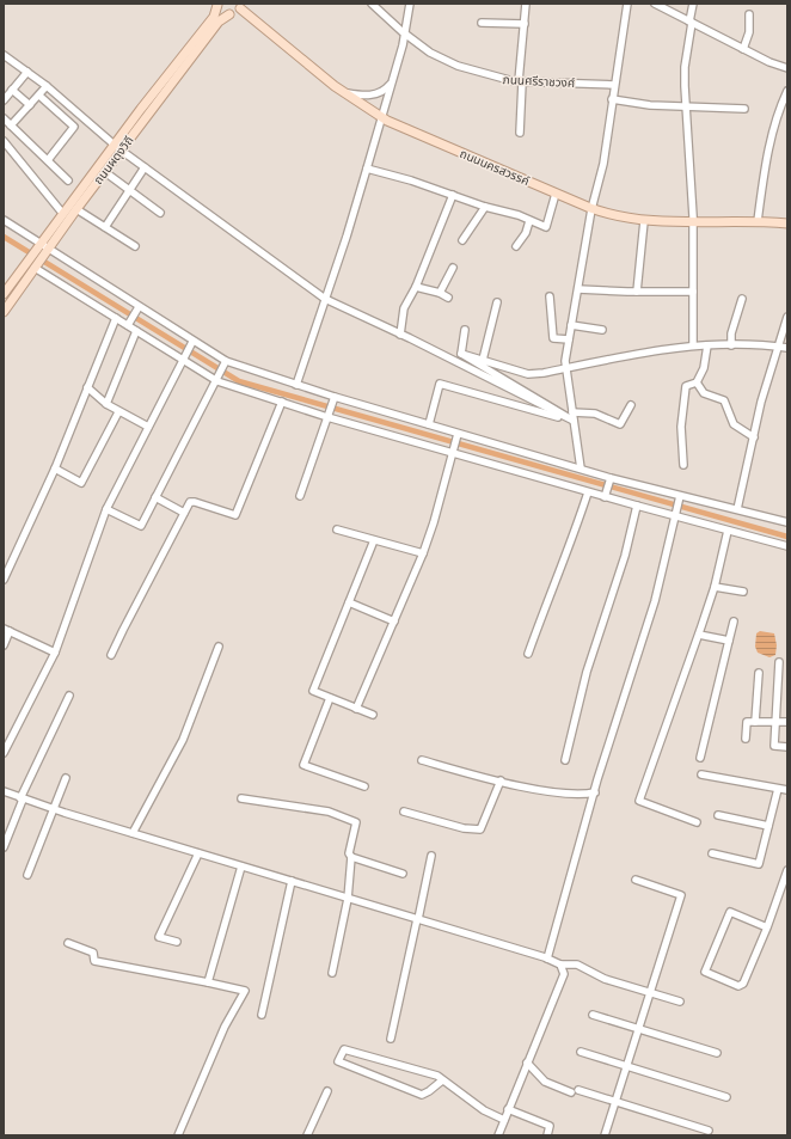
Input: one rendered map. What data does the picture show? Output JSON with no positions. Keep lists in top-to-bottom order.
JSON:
{
  "streets": {
    "main road": ["ถนนผดุงวิถี", "ถนนนครสวรรค์"],
    "street": ["ภนนศรีราชวงศ์"]
  },
  "crossings": [
    ["ถนนผดุงวิถี", "ถนนนครสวรรค์"]
  ]
}
